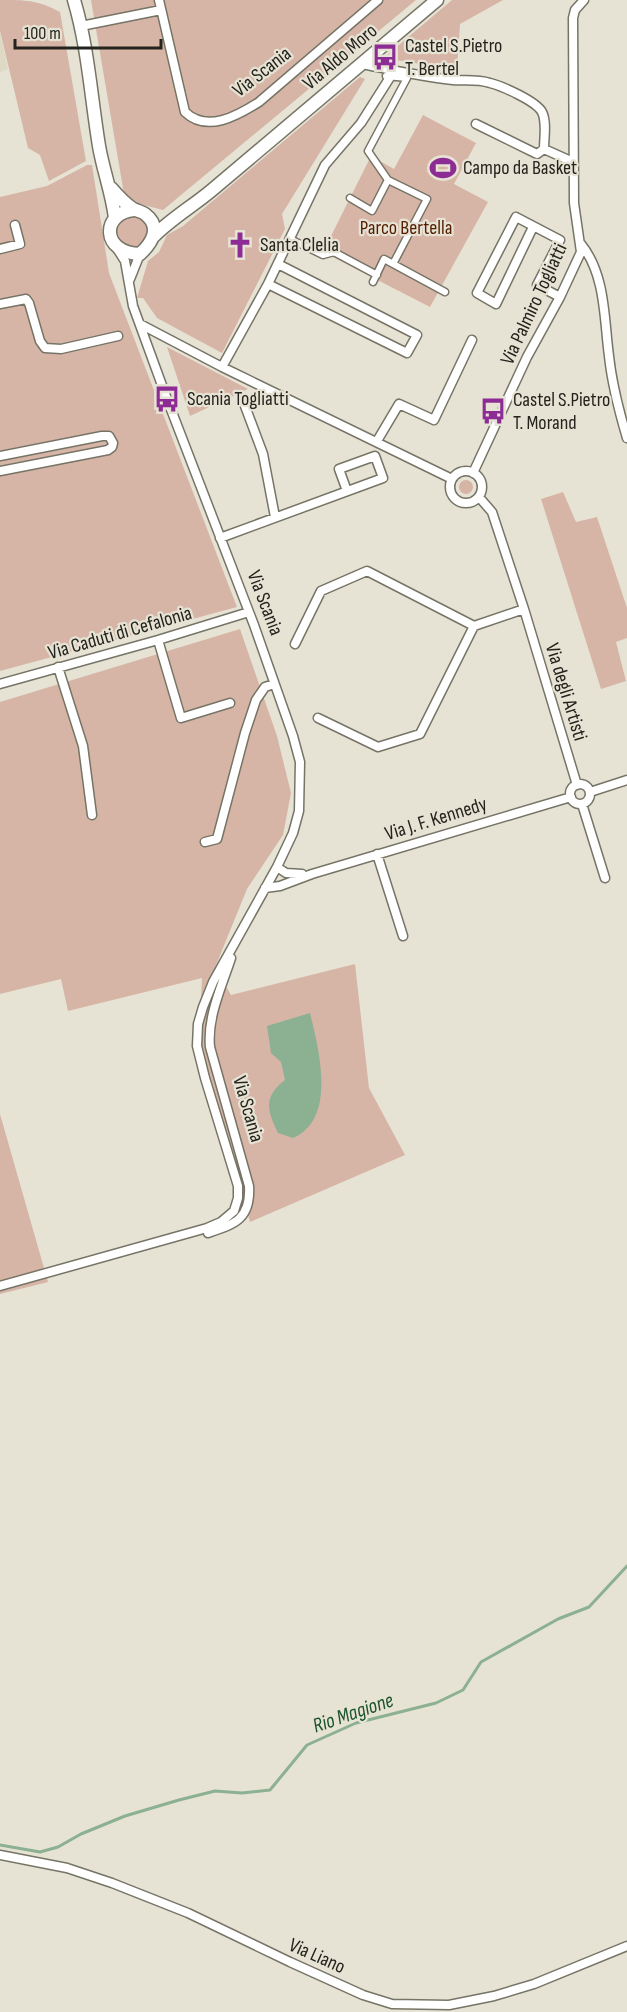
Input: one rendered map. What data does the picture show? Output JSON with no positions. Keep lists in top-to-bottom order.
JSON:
{
  "streets": {
    "main road": ["Via Aldo Moro", "Via Scania"],
    "street": [
      "Via Palmiro Togliatti",
      "Via Caduti di Cefalonia",
      "Via degli Artisti",
      "Via J. F. Kennedy",
      "Via Liano"
    ]
  },
  "crossings": [
    ["Via Aldo Moro", "Via Scania"],
    ["Via Scania", "Via Caduti di Cefalonia"],
    ["Via Scania", "Via J. F. Kennedy"],
    ["Via Palmiro Togliatti", "Via degli Artisti"],
    ["Via degli Artisti", "Via J. F. Kennedy"]
  ],
  "water": ["Rio Magione"],
  "parks": ["Parco Bertella"],
  "places": {
    "bus stop": ["Castel S.Pietro T. Bertel", "Scania Togliatti", "Castel S.Pietro T. Morand"],
    "sports": ["Campo da Basket"],
    "church": ["Santa Clelia"]
  },
  "scale_bar": "100 m"
}
